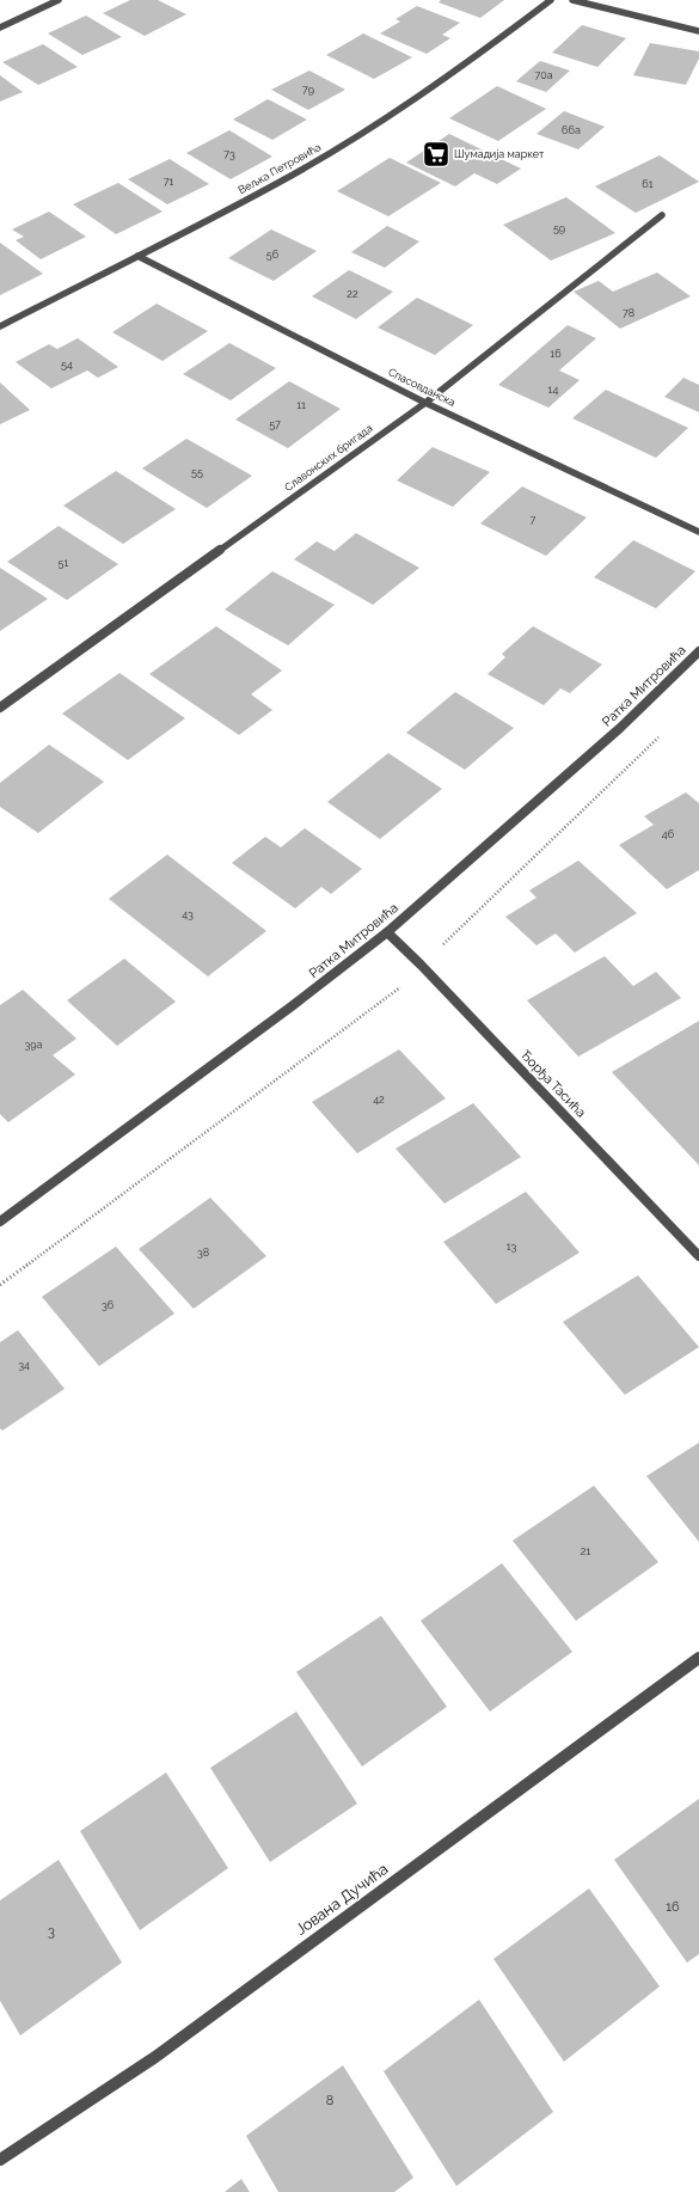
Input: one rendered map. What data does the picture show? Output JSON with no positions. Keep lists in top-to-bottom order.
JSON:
{
  "streets": {
    "street": [
      "Вељка Петровића",
      "Спасовданска",
      "Славонских бригада",
      "Ратка Митровића",
      "Ђорђа Тасића",
      "Јована Дучића"
    ]
  },
  "crossings": [
    ["Вељка Петровића", "Спасовданска"],
    ["Спасовданска", "Славонских бригада"],
    ["Ратка Митровића", "Ђорђа Тасића"]
  ],
  "places": {
    "supermarket": ["Шумадија маркет"]
  },
  "house_numbers": [
    "70a",
    "79",
    "66a",
    "73",
    "71",
    "61",
    "59",
    "56",
    "22",
    "78",
    "16",
    "54",
    "14",
    "11",
    "57",
    "55",
    "7",
    "51",
    "46",
    "43",
    "39a",
    "42",
    "13",
    "38",
    "36",
    "34",
    "21",
    "16",
    "3",
    "8"
  ]
}
